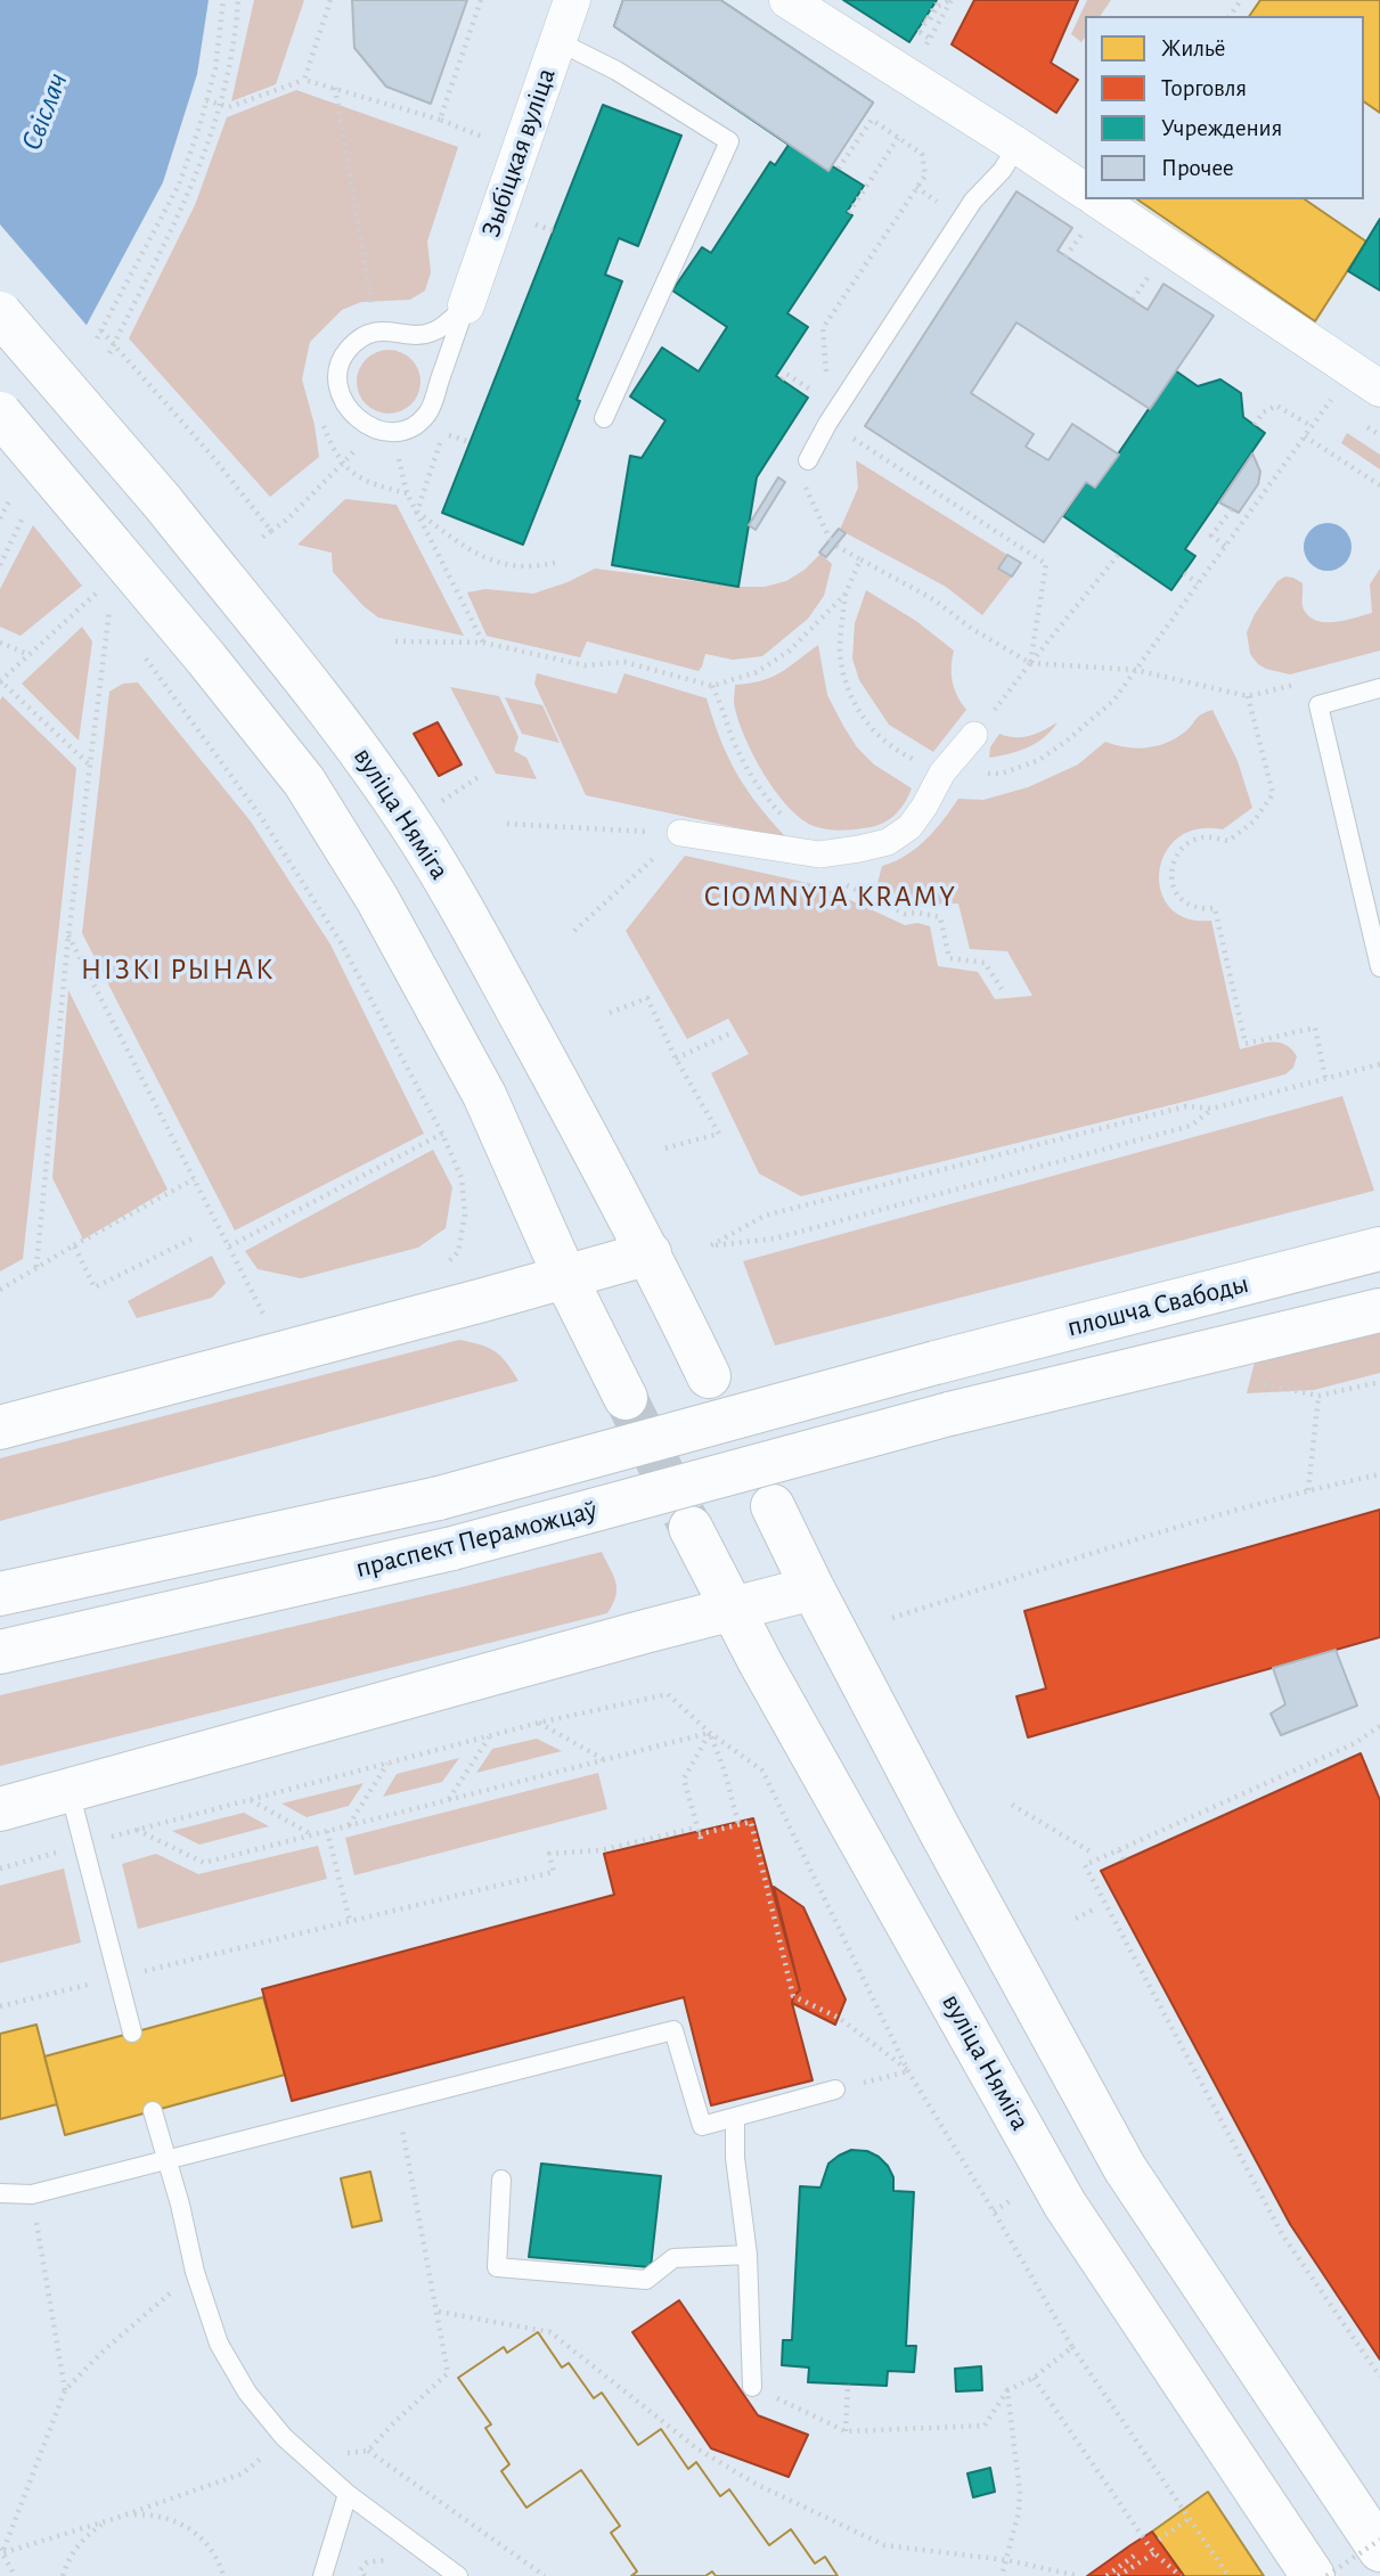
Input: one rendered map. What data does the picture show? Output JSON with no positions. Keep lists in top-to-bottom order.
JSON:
{
  "streets": {
    "main road": ["вуліца Няміга", "плошча Свабоды", "праспект Пераможцаў"],
    "street": ["Зыбіцкая вуліца"]
  },
  "crossings": [
    ["плошча Свабоды", "праспект Пераможцаў"]
  ],
  "districts": ["CIOMNYJA KRAMY", "НІЗКІ РЫНАК"],
  "water": ["Свіслач"],
  "legend": [
    "Жильё",
    "Торговля",
    "Учреждения",
    "Прочее"
  ]
}
